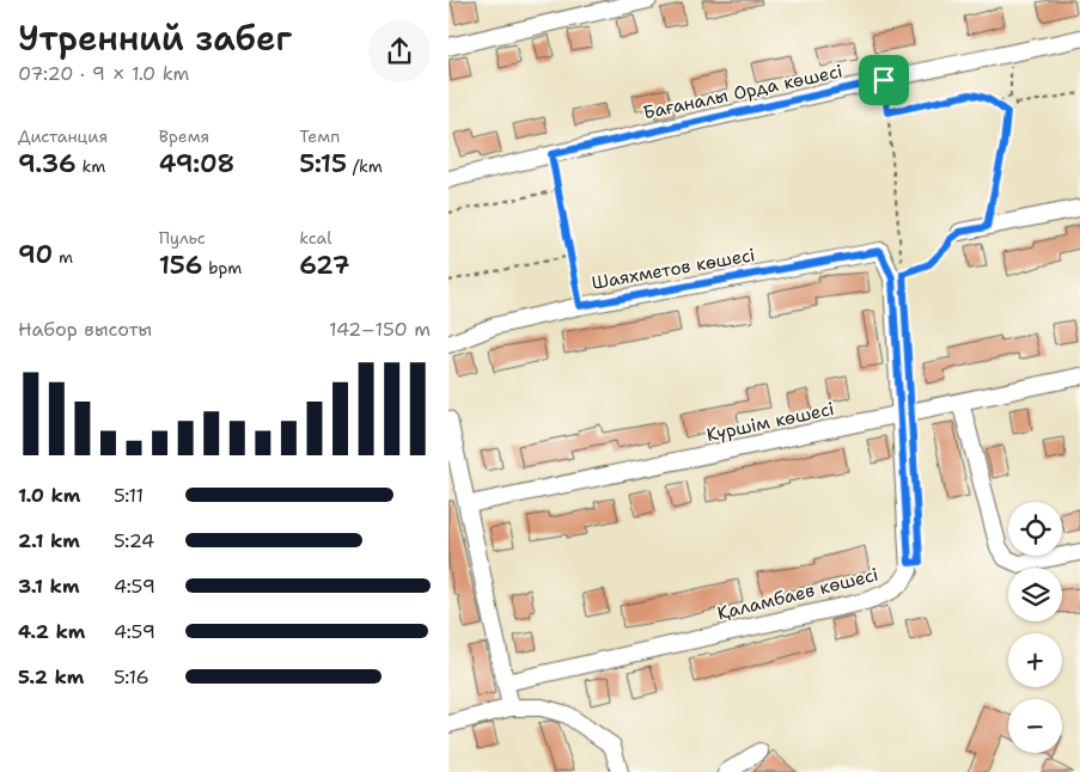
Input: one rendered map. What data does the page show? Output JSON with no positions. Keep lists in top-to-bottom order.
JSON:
{
  "streets": {
    "street": [
      "Бағаналы Орда көшесі",
      "Шаяхметов көшесі",
      "Күршім көшесі",
      "Қаламбаев көшесі"
    ]
  },
  "crossings": [
    ["Шаяхметов көшесі", "Қаламбаев көшесі"],
    ["Күршім көшесі", "Қаламбаев көшесі"]
  ],
  "page": {
    "heading": ["Утренний забег", "07:20 · 9 × 1.0 km"],
    "stats": [
      ["Дистанция", "9.36 km"],
      ["Время", "49:08"],
      ["Темп", "5:15 /km"],
      ["90 m"],
      ["Пульс", "156 bpm"],
      ["kcal", "627"]
    ],
    "chart": ["Набор высоты", "142–150 m"],
    "list": [
      {
        "name": "1.0 km",
        "note": "5:11"
      },
      {
        "name": "2.1 km",
        "note": "5:24"
      },
      {
        "name": "3.1 km",
        "note": "4:59"
      },
      {
        "name": "4.2 km",
        "note": "4:59"
      },
      {
        "name": "5.2 km",
        "note": "5:16"
      }
    ],
    "map_buttons": ["+", "−"]
  }
}
